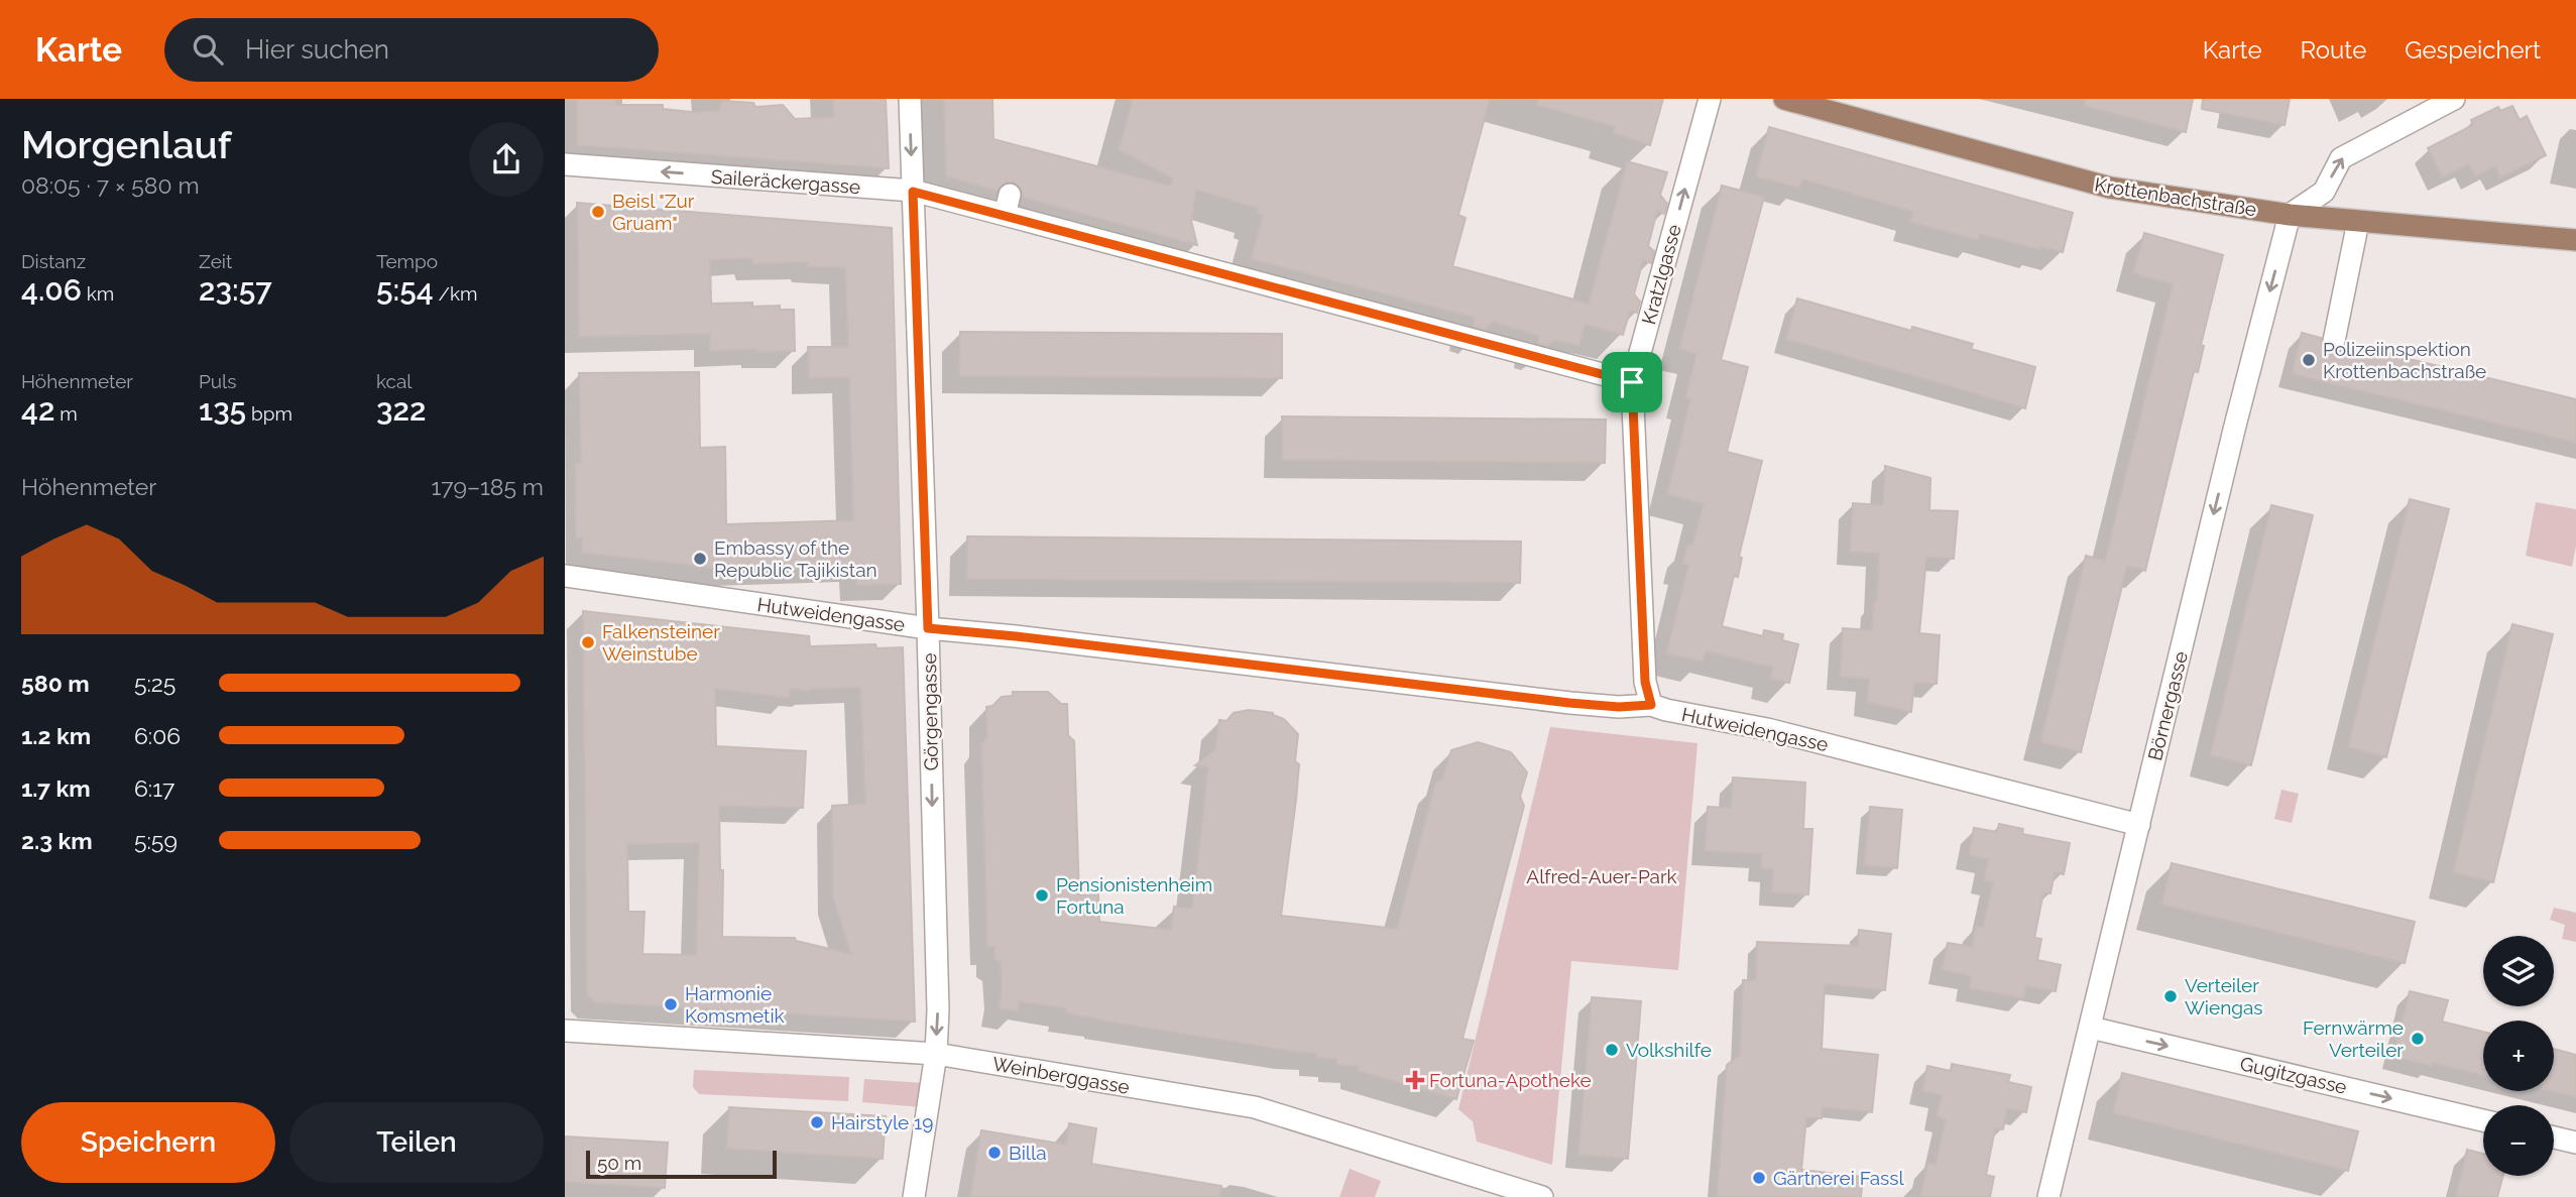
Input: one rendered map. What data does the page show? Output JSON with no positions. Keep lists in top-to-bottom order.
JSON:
{
  "streets": {
    "main road": ["Krottenbachstraße"],
    "street": [
      "Saileräckergasse",
      "Kratzlgasse",
      "Hutweidengasse",
      "Börnergasse",
      "Görgengasse",
      "Weinberggasse",
      "Gugitzgasse"
    ]
  },
  "crossings": [
    ["Saileräckergasse", "Kratzlgasse"],
    ["Saileräckergasse", "Görgengasse"],
    ["Krottenbachstraße", "Börnergasse"],
    ["Kratzlgasse", "Hutweidengasse"],
    ["Hutweidengasse", "Börnergasse"],
    ["Hutweidengasse", "Görgengasse"],
    ["Börnergasse", "Gugitzgasse"],
    ["Görgengasse", "Weinberggasse"]
  ],
  "one_way": [
    "Kratzlgasse",
    "Börnergasse",
    "Görgengasse",
    "Gugitzgasse"
  ],
  "parks": ["Alfred-Auer-Park"],
  "places": {
    "other": [
      "Beisl \"Zur Gruam\"",
      "Polizeiinspektion Krottenbachstraße",
      "Embassy of the Republic Tajikistan",
      "Falkensteiner Weinstube",
      "Pensionistenheim Fortuna",
      "Verteiler Wiengas",
      "Harmonie Komsmetik",
      "Fernwärme Verteiler",
      "Volkshilfe",
      "Hairstyle 19",
      "Billa",
      "Gärtnerei Fassl"
    ],
    "health": ["Fortuna-Apotheke"]
  },
  "scale_bar": "50 m",
  "page": {
    "header": "Karte",
    "search": "Hier suchen",
    "nav": ["Karte", "Route", "Gespeichert"],
    "heading": ["Morgenlauf", "08:05 · 7 × 580 m"],
    "stats": [
      ["Distanz", "4.06 km"],
      ["Zeit", "23:57"],
      ["Tempo", "5:54 /km"],
      ["Höhenmeter", "42 m"],
      ["Puls", "135 bpm"],
      ["kcal", "322"]
    ],
    "chart": ["Höhenmeter", "179–185 m"],
    "list": [
      {
        "name": "580 m",
        "note": "5:25"
      },
      {
        "name": "1.2 km",
        "note": "6:06"
      },
      {
        "name": "1.7 km",
        "note": "6:17"
      },
      {
        "name": "2.3 km",
        "note": "5:59"
      }
    ],
    "map_buttons": ["+", "−"],
    "buttons": ["Speichern", "Teilen"],
    "scale": "50 m"
  }
}
